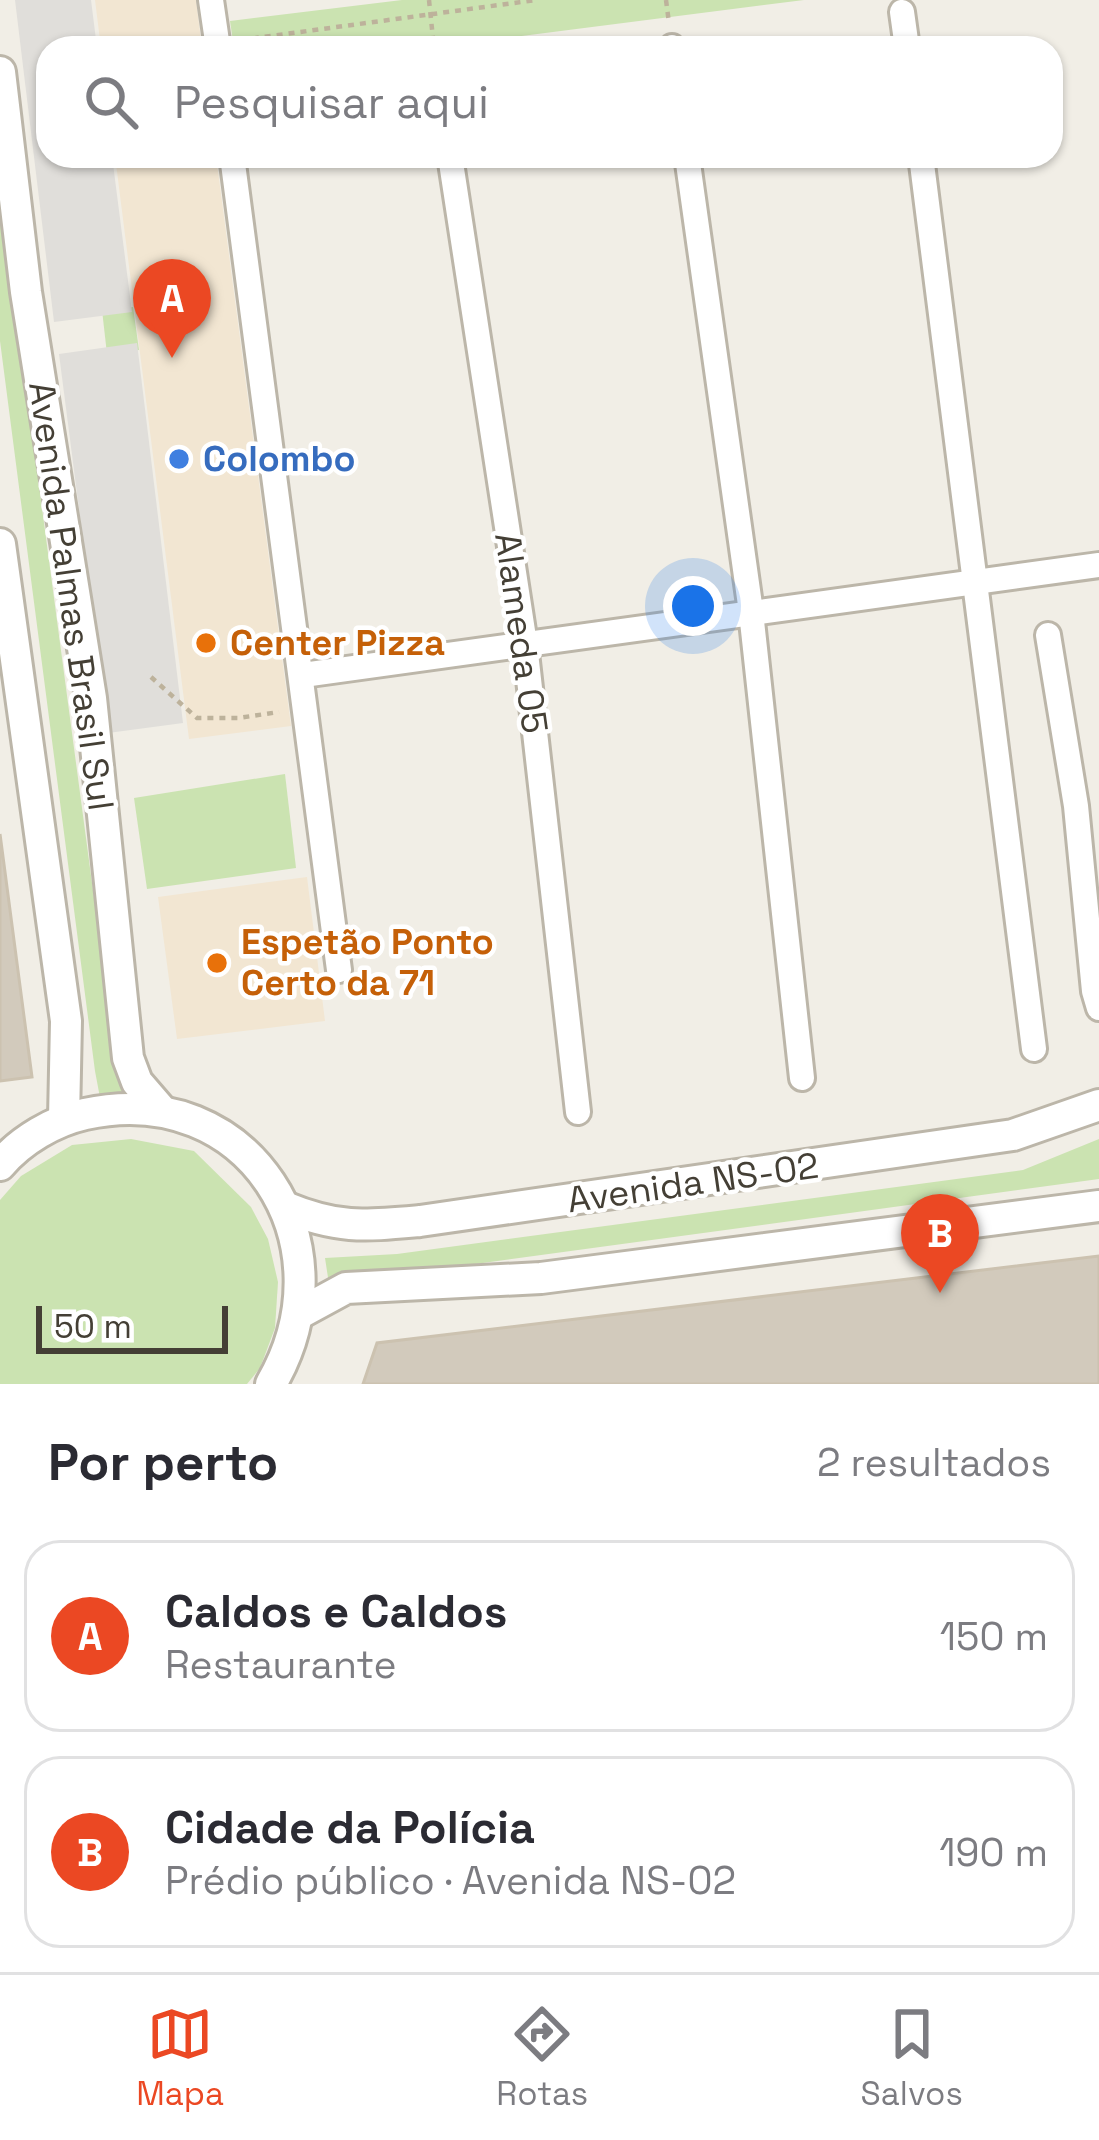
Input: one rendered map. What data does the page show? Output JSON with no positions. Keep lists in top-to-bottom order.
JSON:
{
  "streets": {
    "street": ["Avenida Palmas Brasil Sul", "Alameda 05", "Avenida NS-02"]
  },
  "places": ["Colombo", "Center Pizza", "Espetão Ponto Certo da 71"],
  "scale_bar": "50 m",
  "page": {
    "search": "Pesquisar aqui",
    "pins": ["A", "B"],
    "scale": "50 m",
    "heading": ["Por perto", "2 resultados"],
    "list": [
      {
        "mark": "A",
        "name": "Caldos e Caldos",
        "note": "Restaurante",
        "value": "150 m"
      },
      {
        "mark": "B",
        "name": "Cidade da Polícia",
        "note": "Prédio público · Avenida NS-02",
        "value": "190 m"
      }
    ],
    "nav": ["Mapa", "Rotas", "Salvos"]
  }
}
